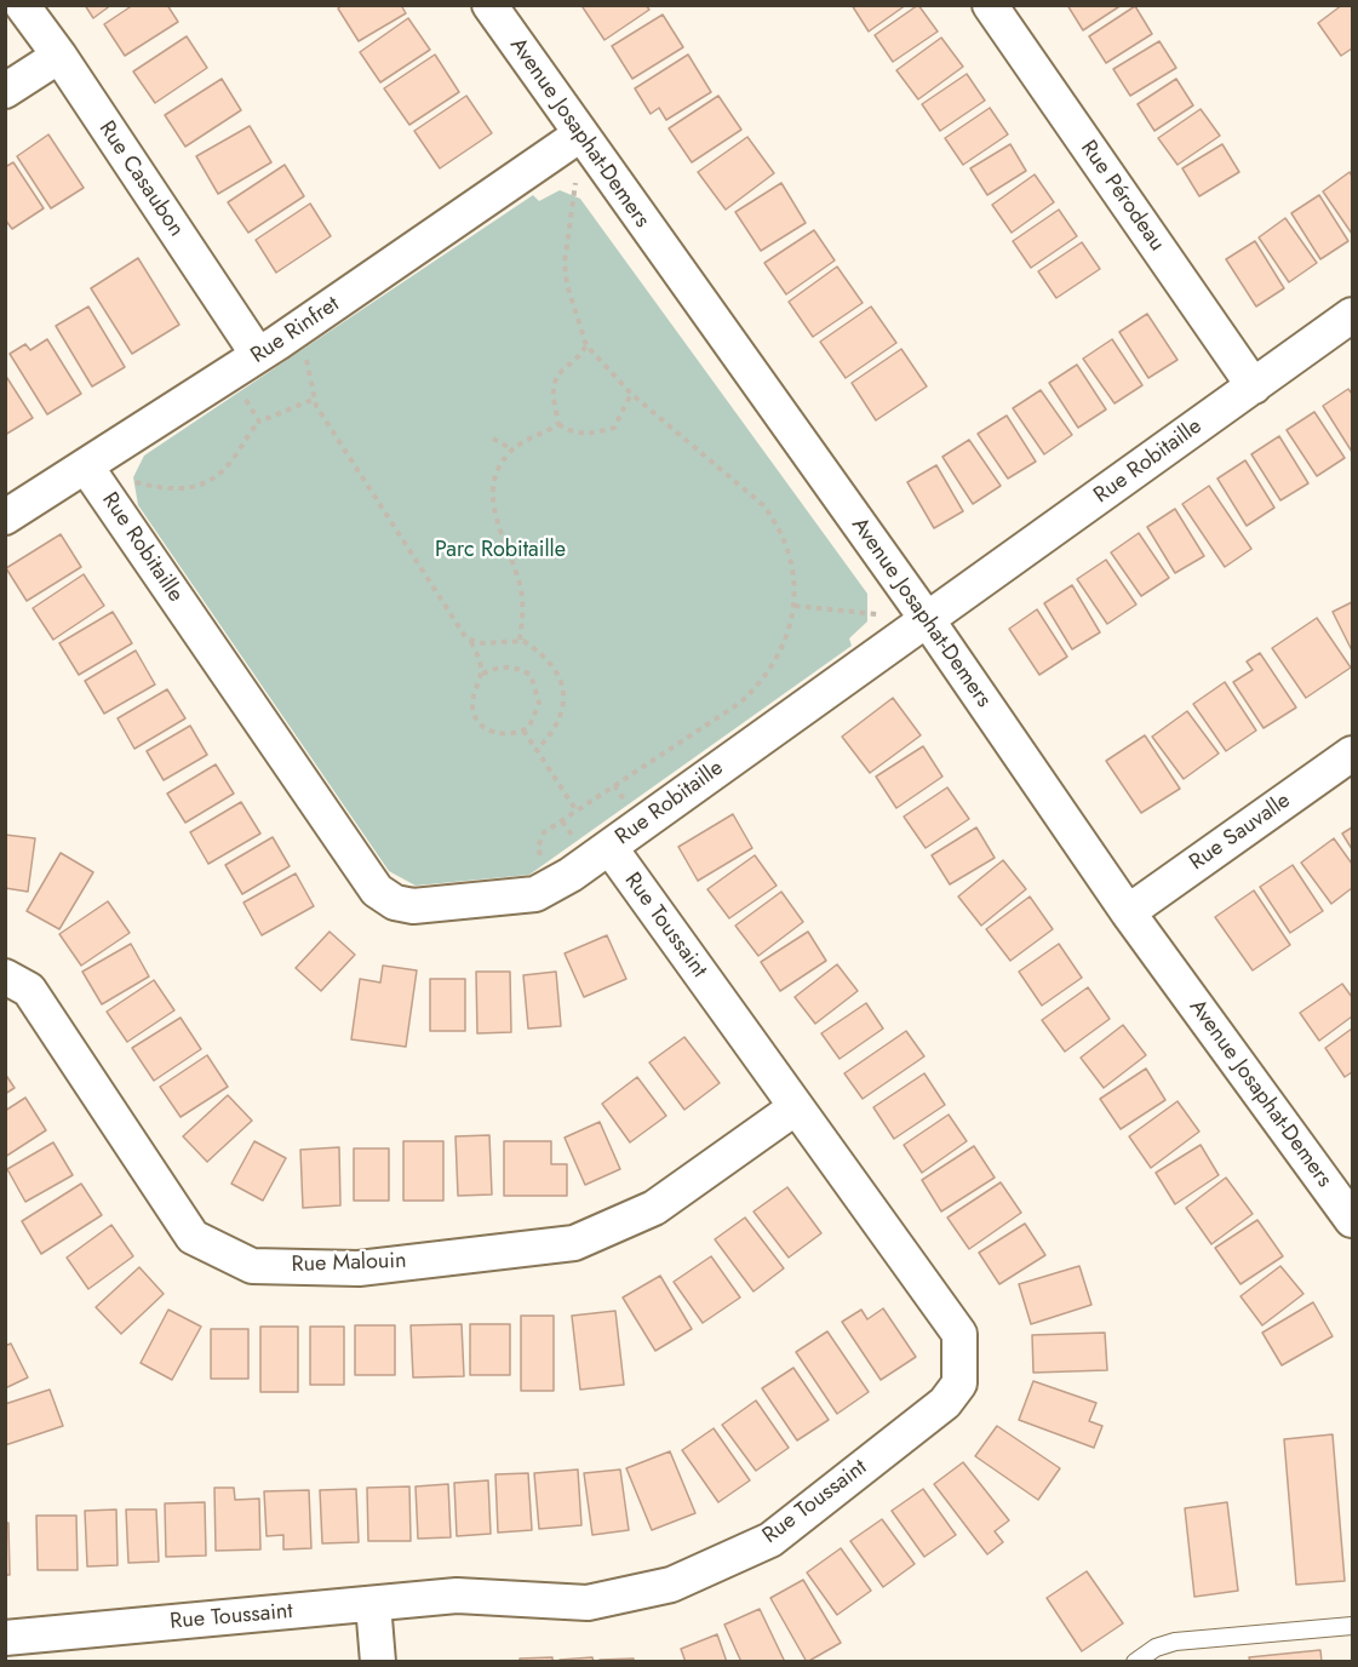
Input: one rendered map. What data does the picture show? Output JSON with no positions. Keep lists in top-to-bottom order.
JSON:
{
  "streets": {
    "street": [
      "Avenue Josaphat-Demers",
      "Rue Casaubon",
      "Rue Pérodeau",
      "Rue Rinfret",
      "Rue Robitaille",
      "Rue Sauvalle",
      "Rue Toussaint",
      "Rue Malouin"
    ]
  },
  "crossings": [
    ["Avenue Josaphat-Demers", "Rue Rinfret"],
    ["Avenue Josaphat-Demers", "Rue Robitaille"],
    ["Avenue Josaphat-Demers", "Rue Sauvalle"],
    ["Rue Casaubon", "Rue Rinfret"],
    ["Rue Pérodeau", "Rue Robitaille"],
    ["Rue Rinfret", "Rue Robitaille"],
    ["Rue Robitaille", "Rue Toussaint"],
    ["Rue Toussaint", "Rue Malouin"]
  ],
  "parks": ["Parc Robitaille"]
}
